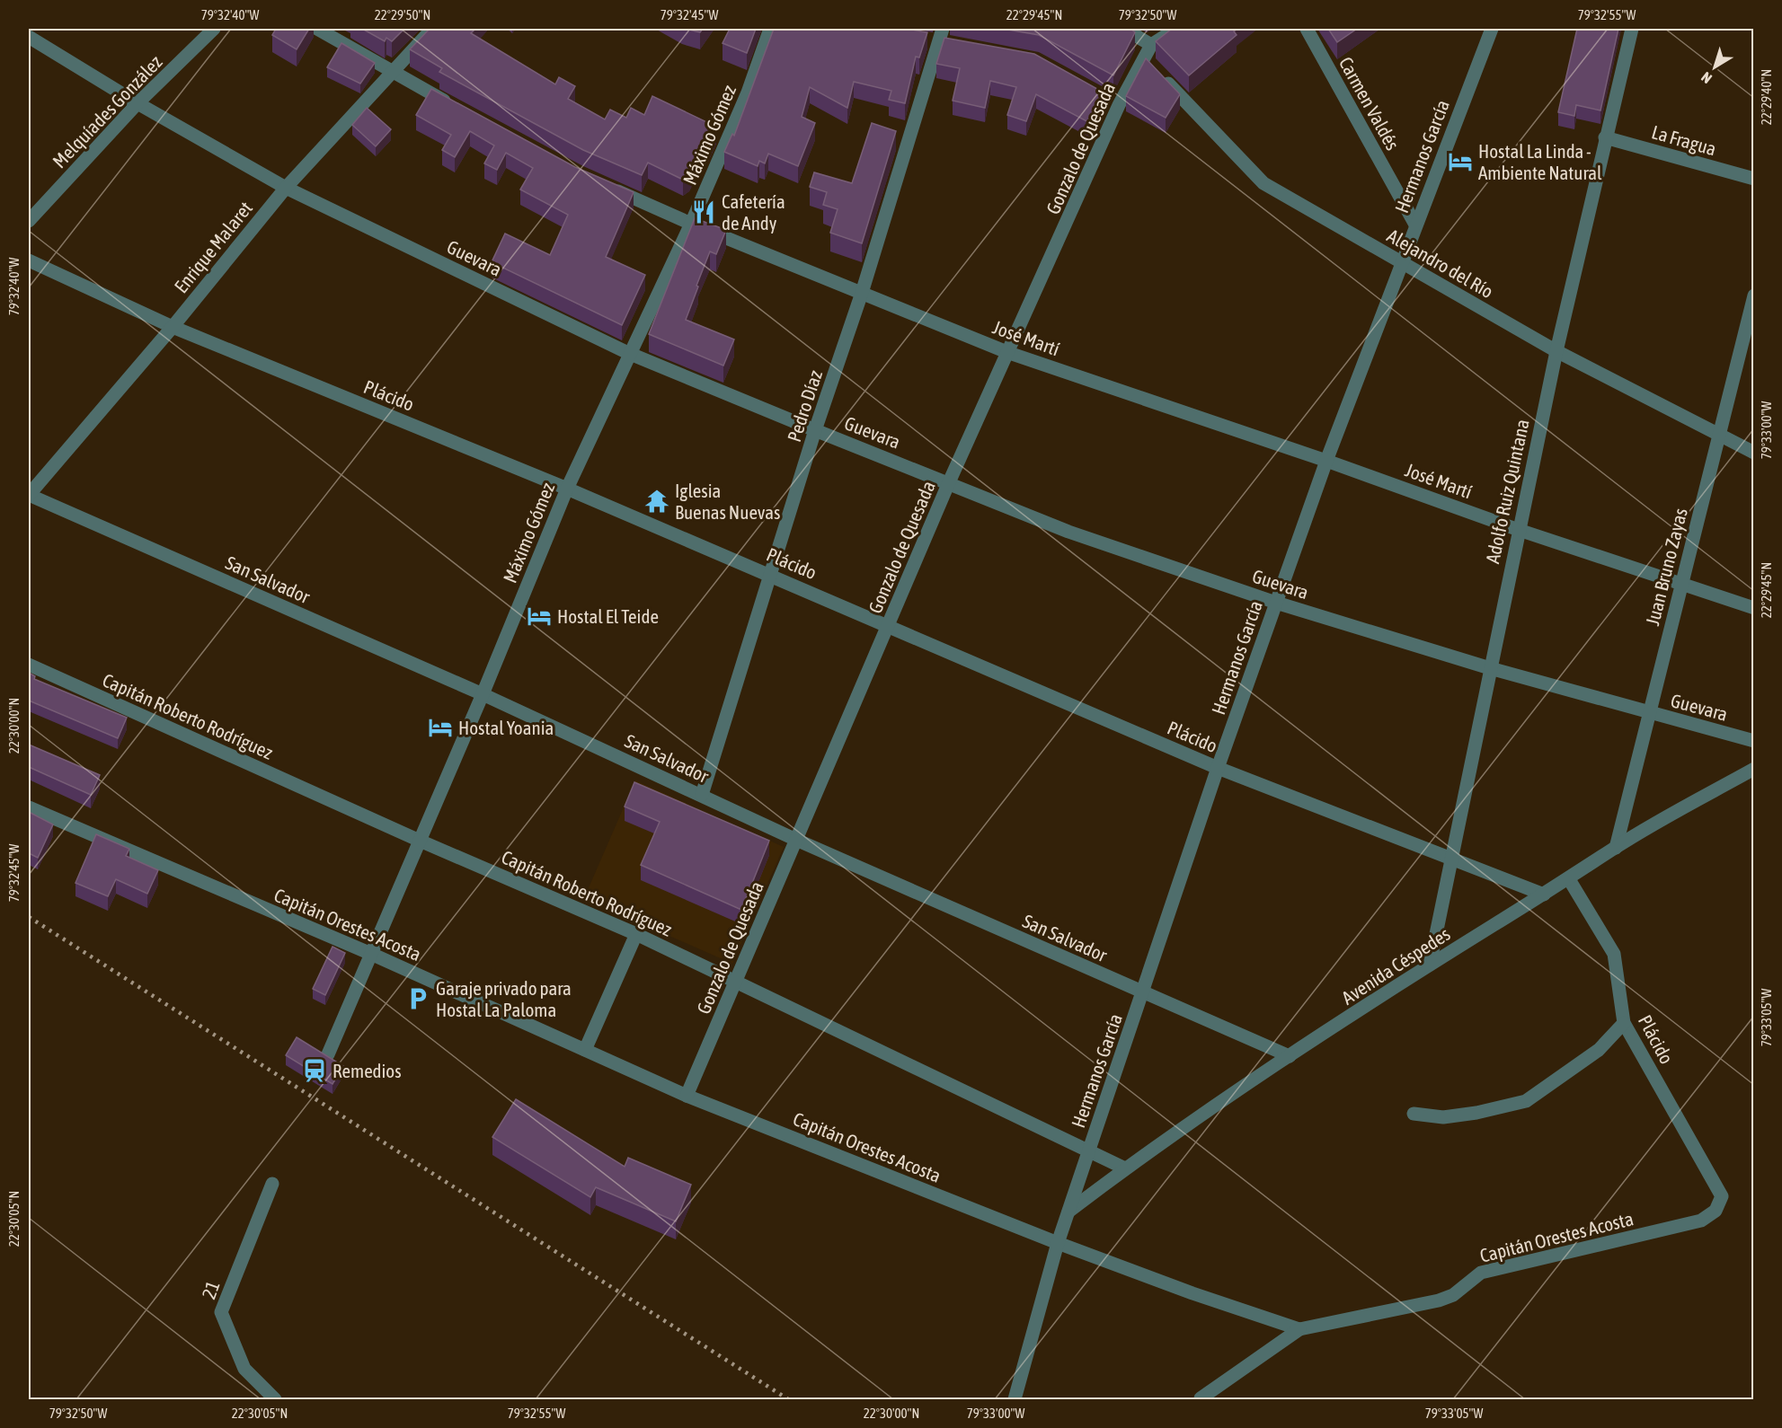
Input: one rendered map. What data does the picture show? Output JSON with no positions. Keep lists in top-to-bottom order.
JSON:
{
  "streets": {
    "street": [
      "Carmen Valdés",
      "Melquíades González",
      "Máximo Gómez",
      "La Fragua",
      "Gonzalo de Quesada",
      "Hermanos García",
      "Enrique Malaret",
      "Guevara",
      "Alejandro del Río",
      "José Martí",
      "Plácido",
      "Pedro Díaz",
      "Adolfo Ruiz Quintana",
      "Juan Bruno Zayas",
      "San Salvador",
      "Capitán Roberto Rodríguez",
      "Capitán Orestes Acosta",
      "Avenida Céspedes",
      "21"
    ]
  },
  "crossings": [
    ["Carmen Valdés", "Hermanos García"],
    ["Melquíades González", "Guevara"],
    ["Máximo Gómez", "Guevara"],
    ["Máximo Gómez", "José Martí"],
    ["Máximo Gómez", "Plácido"],
    ["Máximo Gómez", "San Salvador"],
    ["Máximo Gómez", "Capitán Roberto Rodríguez"],
    ["Máximo Gómez", "Capitán Orestes Acosta"],
    ["La Fragua", "Adolfo Ruiz Quintana"],
    ["Gonzalo de Quesada", "Guevara"],
    ["Gonzalo de Quesada", "Alejandro del Río"],
    ["Gonzalo de Quesada", "José Martí"],
    ["Gonzalo de Quesada", "Plácido"],
    ["Gonzalo de Quesada", "San Salvador"],
    ["Gonzalo de Quesada", "Capitán Roberto Rodríguez"],
    ["Gonzalo de Quesada", "Capitán Orestes Acosta"],
    ["Hermanos García", "Guevara"],
    ["Hermanos García", "Alejandro del Río"],
    ["Hermanos García", "José Martí"],
    ["Hermanos García", "Plácido"],
    ["Hermanos García", "San Salvador"],
    ["Hermanos García", "Capitán Roberto Rodríguez"],
    ["Hermanos García", "Capitán Orestes Acosta"],
    ["Hermanos García", "Avenida Céspedes"],
    ["Enrique Malaret", "Guevara"],
    ["Enrique Malaret", "Plácido"],
    ["Enrique Malaret", "San Salvador"],
    ["Guevara", "Pedro Díaz"],
    ["Guevara", "Adolfo Ruiz Quintana"],
    ["Guevara", "Juan Bruno Zayas"],
    ["Alejandro del Río", "Adolfo Ruiz Quintana"],
    ["Alejandro del Río", "Juan Bruno Zayas"],
    ["José Martí", "Pedro Díaz"],
    ["José Martí", "Adolfo Ruiz Quintana"],
    ["José Martí", "Juan Bruno Zayas"],
    ["Plácido", "Pedro Díaz"],
    ["Plácido", "Adolfo Ruiz Quintana"],
    ["Plácido", "Capitán Orestes Acosta"],
    ["Plácido", "Avenida Céspedes"],
    ["Pedro Díaz", "San Salvador"],
    ["Adolfo Ruiz Quintana", "Avenida Céspedes"],
    ["Juan Bruno Zayas", "Avenida Céspedes"],
    ["San Salvador", "Avenida Céspedes"],
    ["Capitán Roberto Rodríguez", "Avenida Céspedes"]
  ],
  "places": {
    "hotel": ["Hostal La Linda - Ambiente Natural", "Hostal El Teide", "Hostal Yoania"],
    "restaurant": ["Cafetería de Andy"],
    "temple": ["Iglesia Buenas Nuevas"],
    "parking": ["Garaje privado para Hostal La Paloma"],
    "station": ["Remedios"]
  },
  "north": "bottom left",
  "coordinates": [
    "79°32'40\"W",
    "22°29'50\"N",
    "79°32'45\"W",
    "22°29'45\"N",
    "79°32'50\"W",
    "79°32'55\"W",
    "22°29'40\"N",
    "79°33'00\"W",
    "22°30'00\"N",
    "79°33'05\"W",
    "22°30'05\"N"
  ]
}
